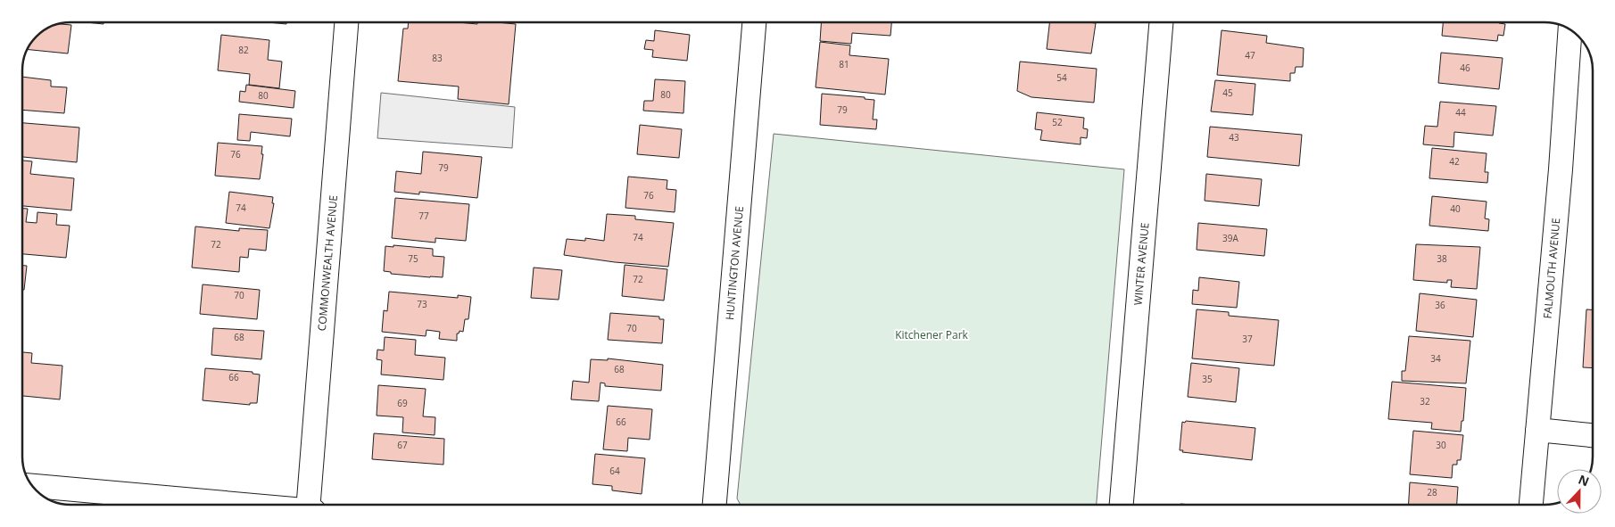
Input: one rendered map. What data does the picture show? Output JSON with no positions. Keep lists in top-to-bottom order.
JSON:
{
  "streets": {
    "street": [
      "COMMONWEALTH AVENUE",
      "HUNTINGTON AVENUE",
      "WINTER AVENUE",
      "FALMOUTH AVENUE"
    ]
  },
  "parks": ["Kitchener Park"],
  "house_numbers": [
    "82",
    "47",
    "83",
    "81",
    "46",
    "54",
    "45",
    "80",
    "80",
    "79",
    "44",
    "52",
    "43",
    "76",
    "42",
    "79",
    "76",
    "74",
    "40",
    "77",
    "74",
    "39A",
    "72",
    "75",
    "38",
    "72",
    "70",
    "73",
    "36",
    "70",
    "68",
    "37",
    "34",
    "68",
    "66",
    "35",
    "32",
    "69",
    "66",
    "67",
    "30",
    "64",
    "28"
  ],
  "north": "top"
}
